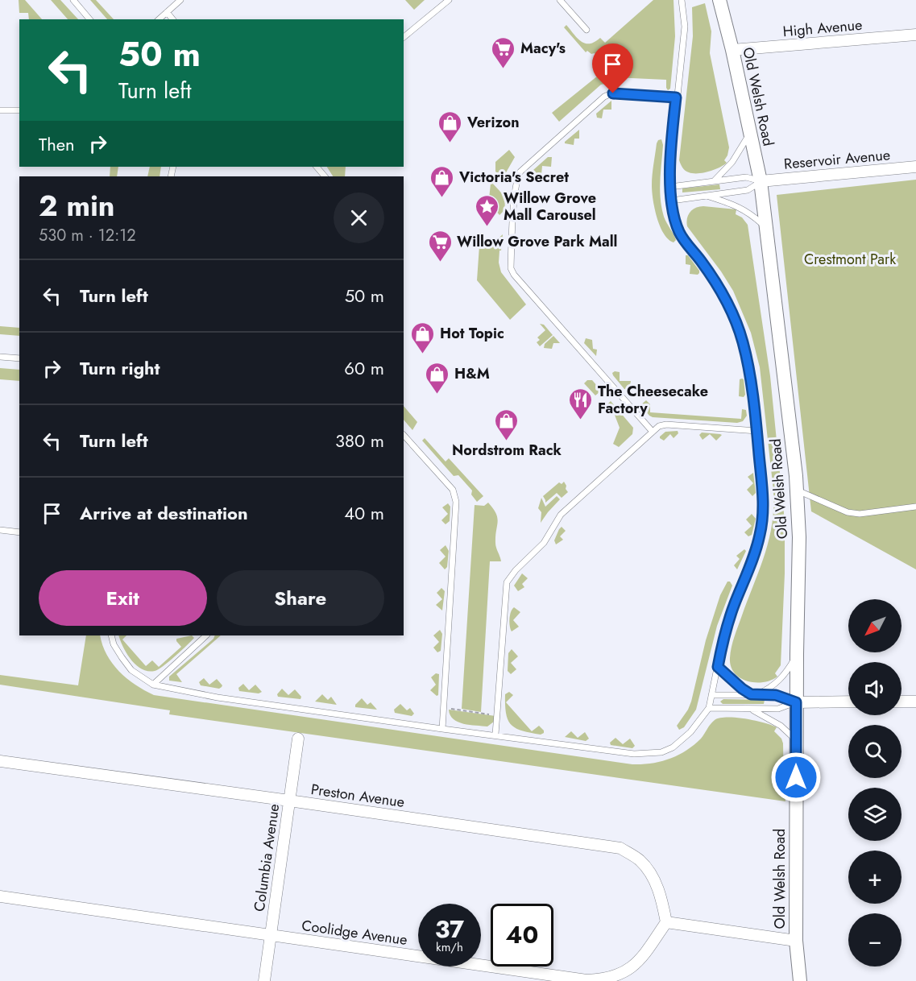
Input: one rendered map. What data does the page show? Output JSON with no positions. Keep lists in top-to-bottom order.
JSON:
{
  "streets": {
    "street": [
      "High Avenue",
      "Old Welsh Road",
      "Reservoir Avenue",
      "Preston Avenue",
      "Columbia Avenue",
      "Coolidge Avenue"
    ]
  },
  "crossings": [
    ["High Avenue", "Old Welsh Road"],
    ["Old Welsh Road", "Reservoir Avenue"],
    ["Preston Avenue", "Columbia Avenue"],
    ["Preston Avenue", "Coolidge Avenue"],
    ["Columbia Avenue", "Coolidge Avenue"]
  ],
  "parks": ["Crestmont Park"],
  "places": {
    "supermarket": ["Macy's", "Willow Grove Park Mall"],
    "shop": [
      "Verizon",
      "Victoria's Secret",
      "Hot Topic",
      "H&M",
      "Nordstrom Rack"
    ],
    "place": ["Willow Grove Mall Carousel"],
    "restaurant": ["The Cheesecake Factory"]
  },
  "north": "bottom left",
  "page": {
    "turn": ["50 m", "Turn left"],
    "then": "Then",
    "heading": ["2 min", "530 m · 12:12"],
    "list": [
      {
        "name": "Turn left",
        "value": "50 m"
      },
      {
        "name": "Turn right",
        "value": "60 m"
      },
      {
        "name": "Turn left",
        "value": "380 m"
      },
      {
        "name": "Arrive at destination",
        "value": "40 m"
      }
    ],
    "buttons": ["Exit", "Share"],
    "map_buttons": ["+", "−"],
    "speed": "37 km/h",
    "limit": "40"
  }
}
